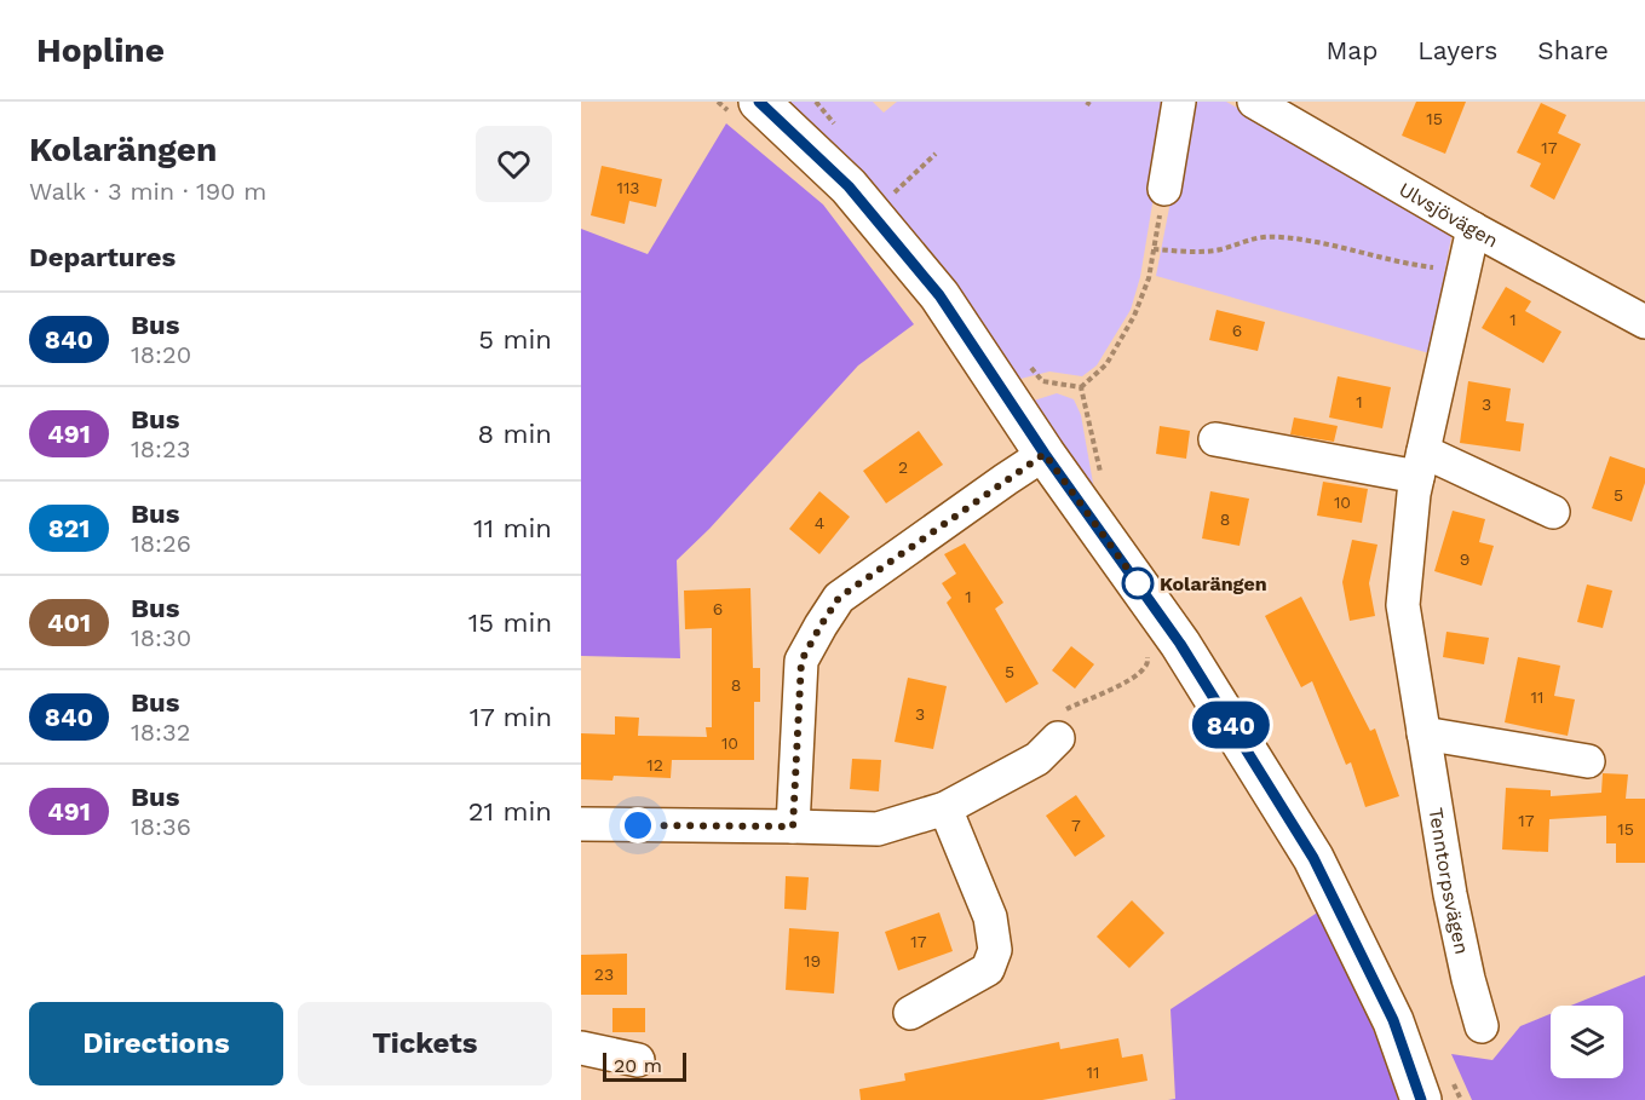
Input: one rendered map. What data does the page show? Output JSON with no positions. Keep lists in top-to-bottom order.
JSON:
{
  "streets": {
    "street": ["Ulvsjövägen", "Tenntorpsvägen"]
  },
  "crossings": [
    ["Ulvsjövägen", "Tenntorpsvägen"]
  ],
  "places": ["Kolarängen"],
  "lines": ["bus line 840"],
  "house_numbers": [
    "15",
    "17",
    "113",
    "1",
    "6",
    "1",
    "3",
    "2",
    "5",
    "10",
    "8",
    "4",
    "9",
    "1",
    "6",
    "5",
    "8",
    "11",
    "3",
    "10",
    "12",
    "17",
    "7",
    "15",
    "17",
    "19",
    "23",
    "11"
  ],
  "scale_bar": "20 m",
  "page": {
    "header": "Hopline",
    "nav": ["Map", "Layers", "Share"],
    "heading": [
      ["Kolarängen", "Walk · 3 min · 190 m"],
      "Departures"
    ],
    "on_map": "840",
    "list": [
      {
        "mark": "840",
        "name": "Bus",
        "note": "18:20",
        "value": "5 min"
      },
      {
        "mark": "491",
        "name": "Bus",
        "note": "18:23",
        "value": "8 min"
      },
      {
        "mark": "821",
        "name": "Bus",
        "note": "18:26",
        "value": "11 min"
      },
      {
        "mark": "401",
        "name": "Bus",
        "note": "18:30",
        "value": "15 min"
      },
      {
        "mark": "840",
        "name": "Bus",
        "note": "18:32",
        "value": "17 min"
      },
      {
        "mark": "491",
        "name": "Bus",
        "note": "18:36",
        "value": "21 min"
      }
    ],
    "buttons": ["Directions", "Tickets"],
    "scale": "20 m"
  }
}
